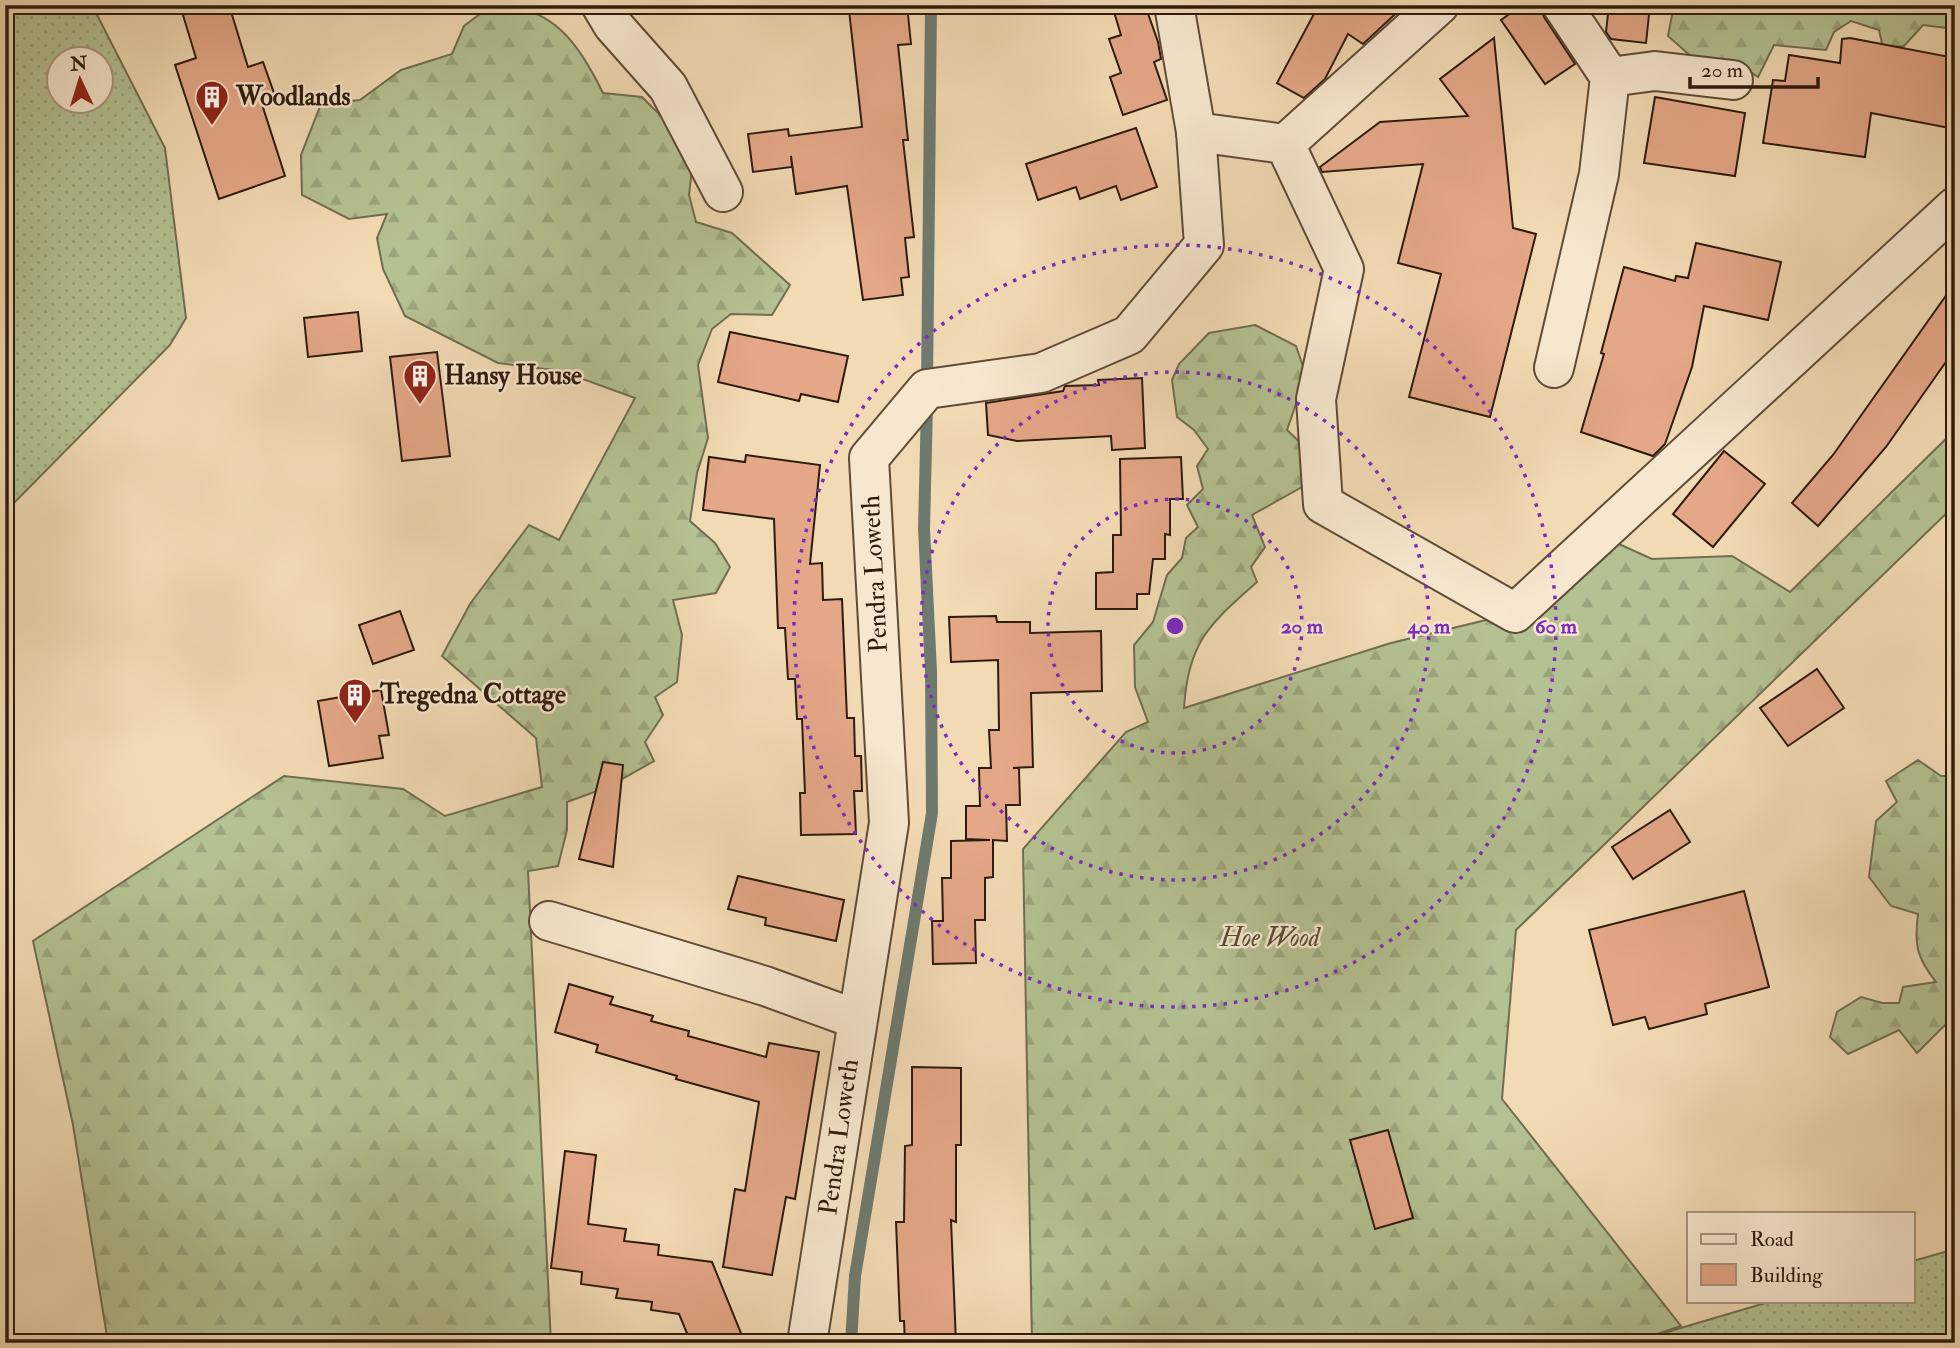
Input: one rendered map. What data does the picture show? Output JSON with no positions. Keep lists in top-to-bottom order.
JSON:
{
  "streets": {
    "street": ["Pendra Loweth"]
  },
  "parks": ["Hoe Wood"],
  "places": {
    "building": ["Woodlands", "Hansy House", "Tregedna Cottage"]
  },
  "legend": ["Road", "Building"],
  "scale_bar": "20 m",
  "north": "top",
  "rings": ["20 m", "40 m", "60 m"]
}
